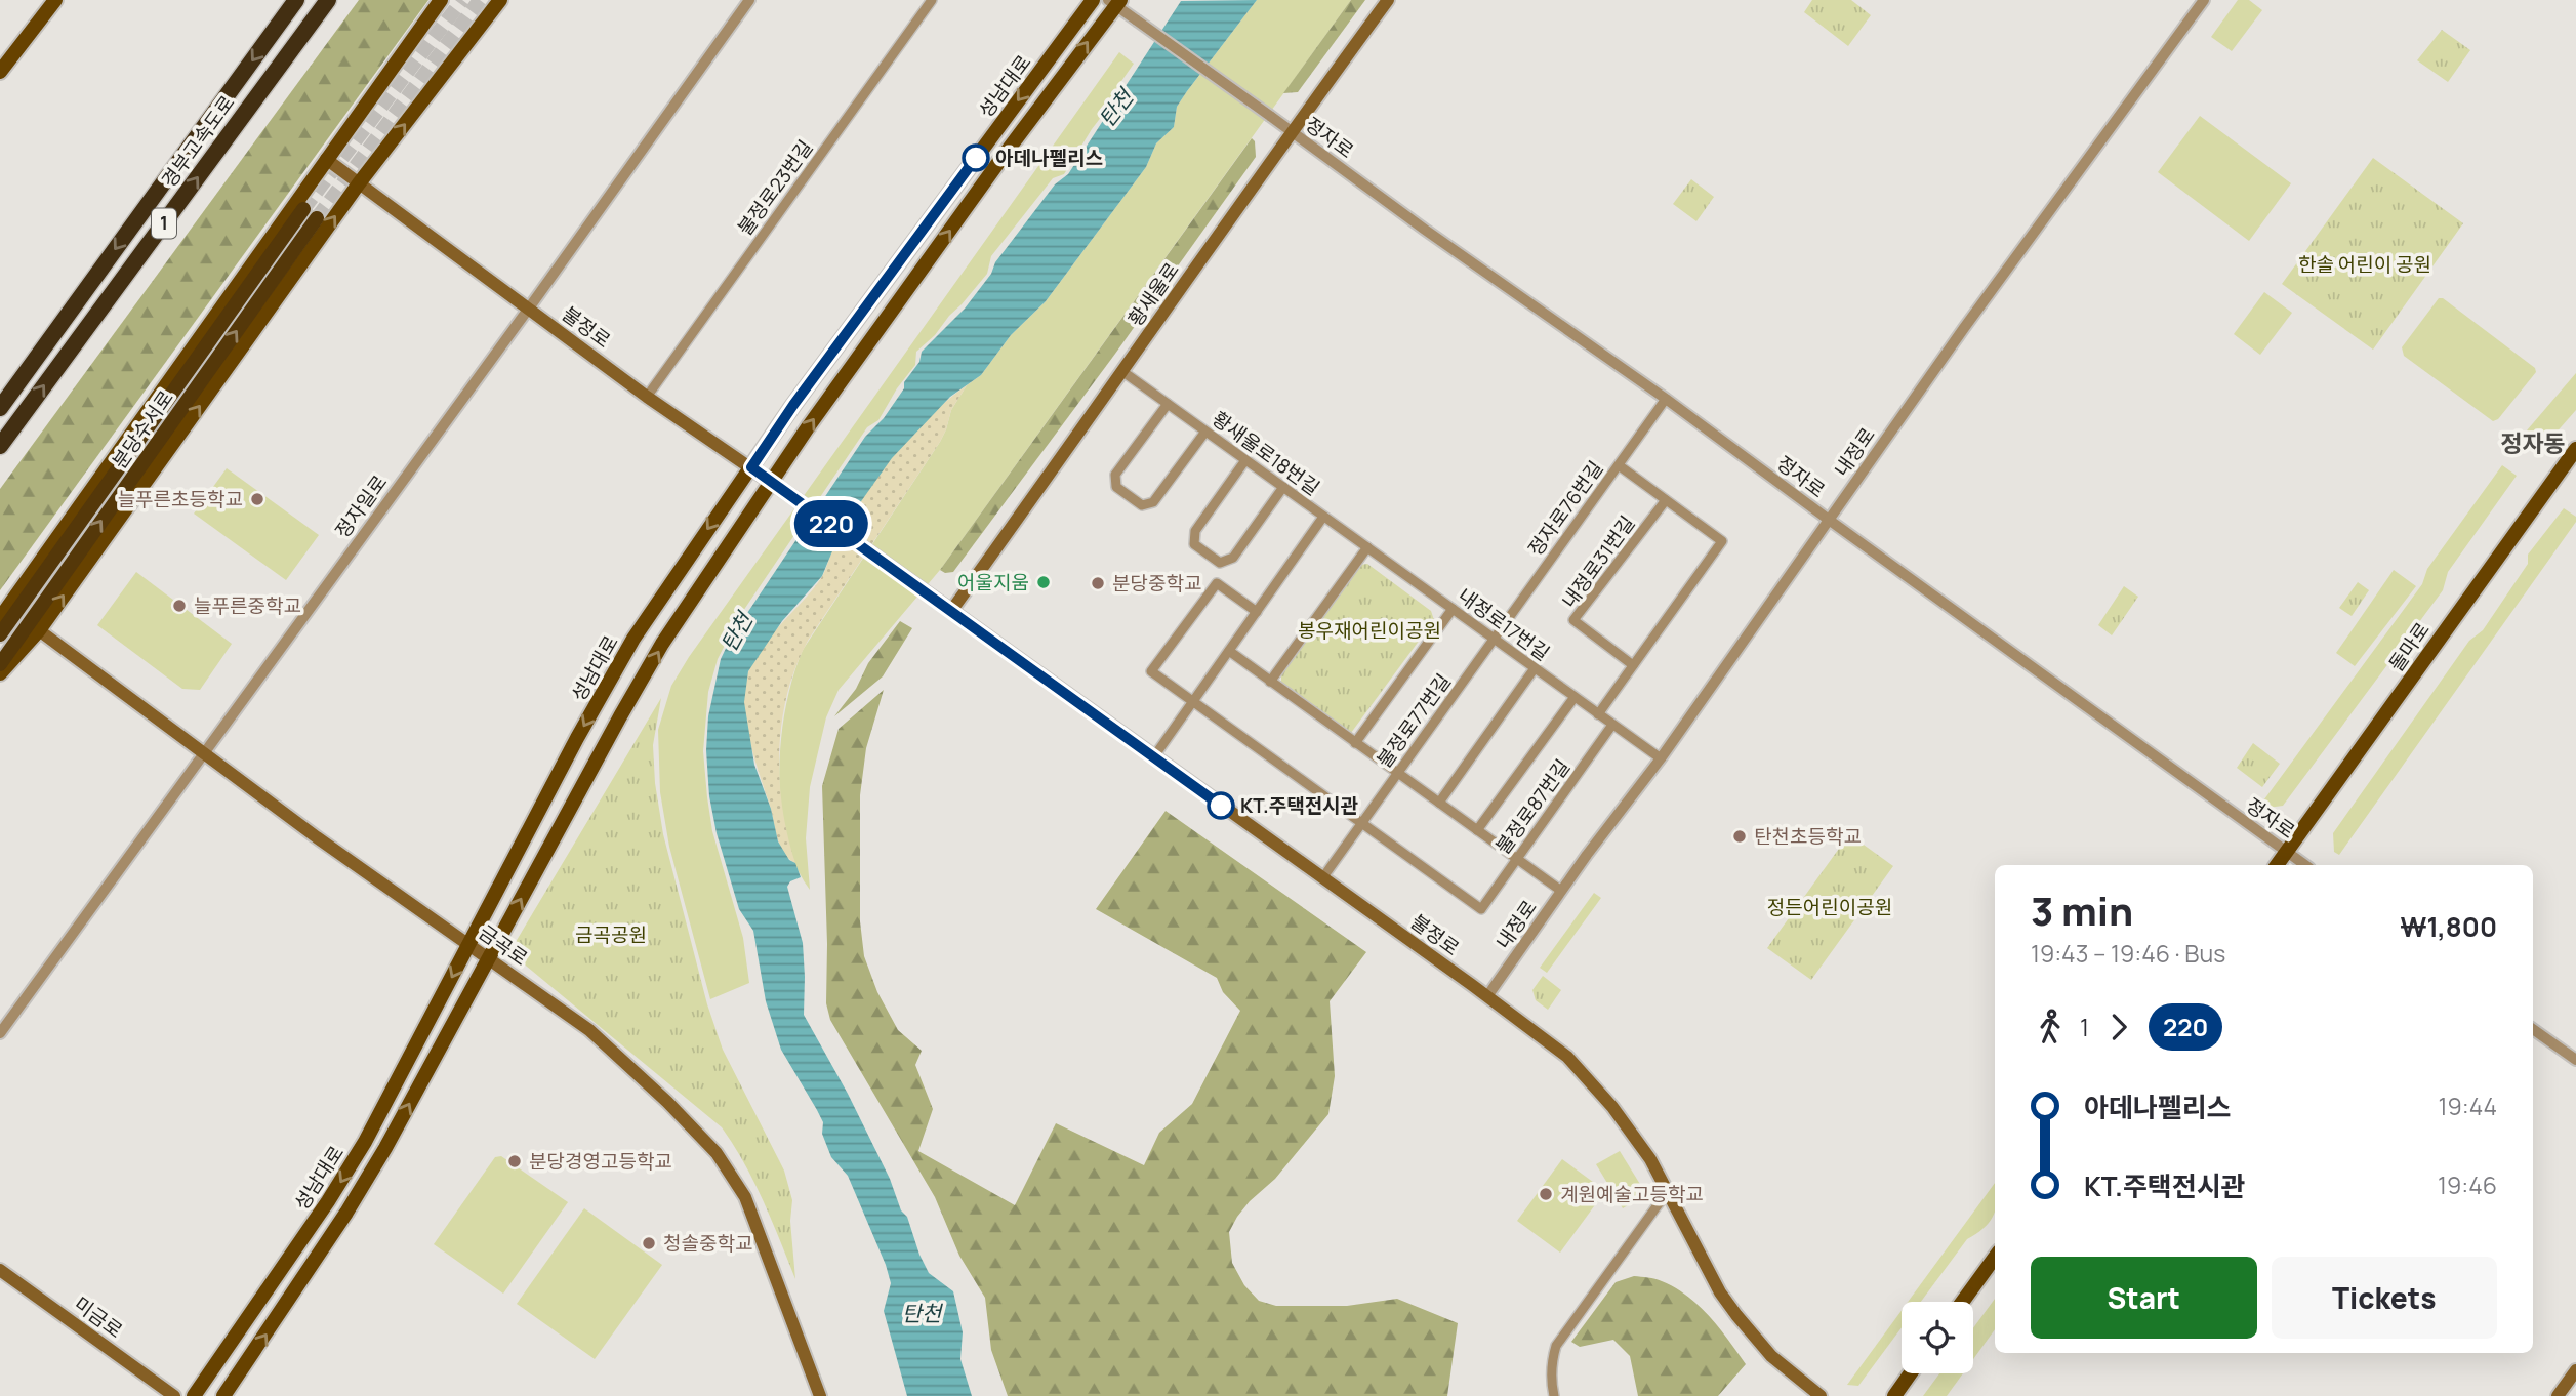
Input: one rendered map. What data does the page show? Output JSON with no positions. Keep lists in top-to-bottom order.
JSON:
{
  "streets": {
    "highway": ["경부고속도로", "1", "분당수서로"],
    "main road": [
      "성남대로",
      "황새울로",
      "불정로",
      "돌마로",
      "금곡로",
      "미금로"
    ],
    "street": [
      "정자로",
      "불정로23번길",
      "내정로",
      "황새울로18번길",
      "정자일로",
      "정자로76번길",
      "내정로31번길",
      "내정로17번길",
      "불정로77번길",
      "불정로87번길"
    ]
  },
  "crossings": [
    ["성남대로", "정자로"],
    ["성남대로", "불정로"],
    ["성남대로", "금곡로"],
    ["정자로", "황새울로"],
    ["정자로", "내정로"],
    ["정자로", "정자로76번길"],
    ["정자로", "돌마로"],
    ["불정로23번길", "불정로"],
    ["황새울로", "불정로"],
    ["황새울로", "황새울로18번길"],
    ["불정로", "내정로"],
    ["불정로", "정자일로"],
    ["불정로", "불정로77번길"],
    ["내정로", "내정로17번길"],
    ["황새울로18번길", "내정로17번길"],
    ["정자일로", "금곡로"],
    ["정자로76번길", "내정로17번길"],
    ["정자로76번길", "불정로77번길"],
    ["내정로17번길", "불정로77번길"],
    ["내정로17번길", "불정로87번길"],
    ["불정로77번길", "불정로87번길"]
  ],
  "districts": ["정자동"],
  "water": ["탄천"],
  "parks": [
    "한솔 어린이 공원",
    "봉우재어린이공원",
    "정든어린이공원",
    "금곡공원"
  ],
  "places": [
    "아데나펠리스",
    "늘푸른초등학교",
    "어울지움",
    "분당중학교",
    "늘푸른중학교",
    "KT.주택전시관",
    "탄천초등학교",
    "분당경영고등학교",
    "계원예술고등학교",
    "청솔중학교"
  ],
  "lines": ["bus line 220"],
  "page": {
    "on_map": "220",
    "heading": ["3 min", "19:43 – 19:46 · Bus", "₩1,800"],
    "legs": ["1", "220"],
    "list": [
      {
        "name": "아데나펠리스",
        "value": "19:44"
      },
      {
        "name": "KT.주택전시관",
        "value": "19:46"
      }
    ],
    "buttons": ["Start", "Tickets"]
  }
}
